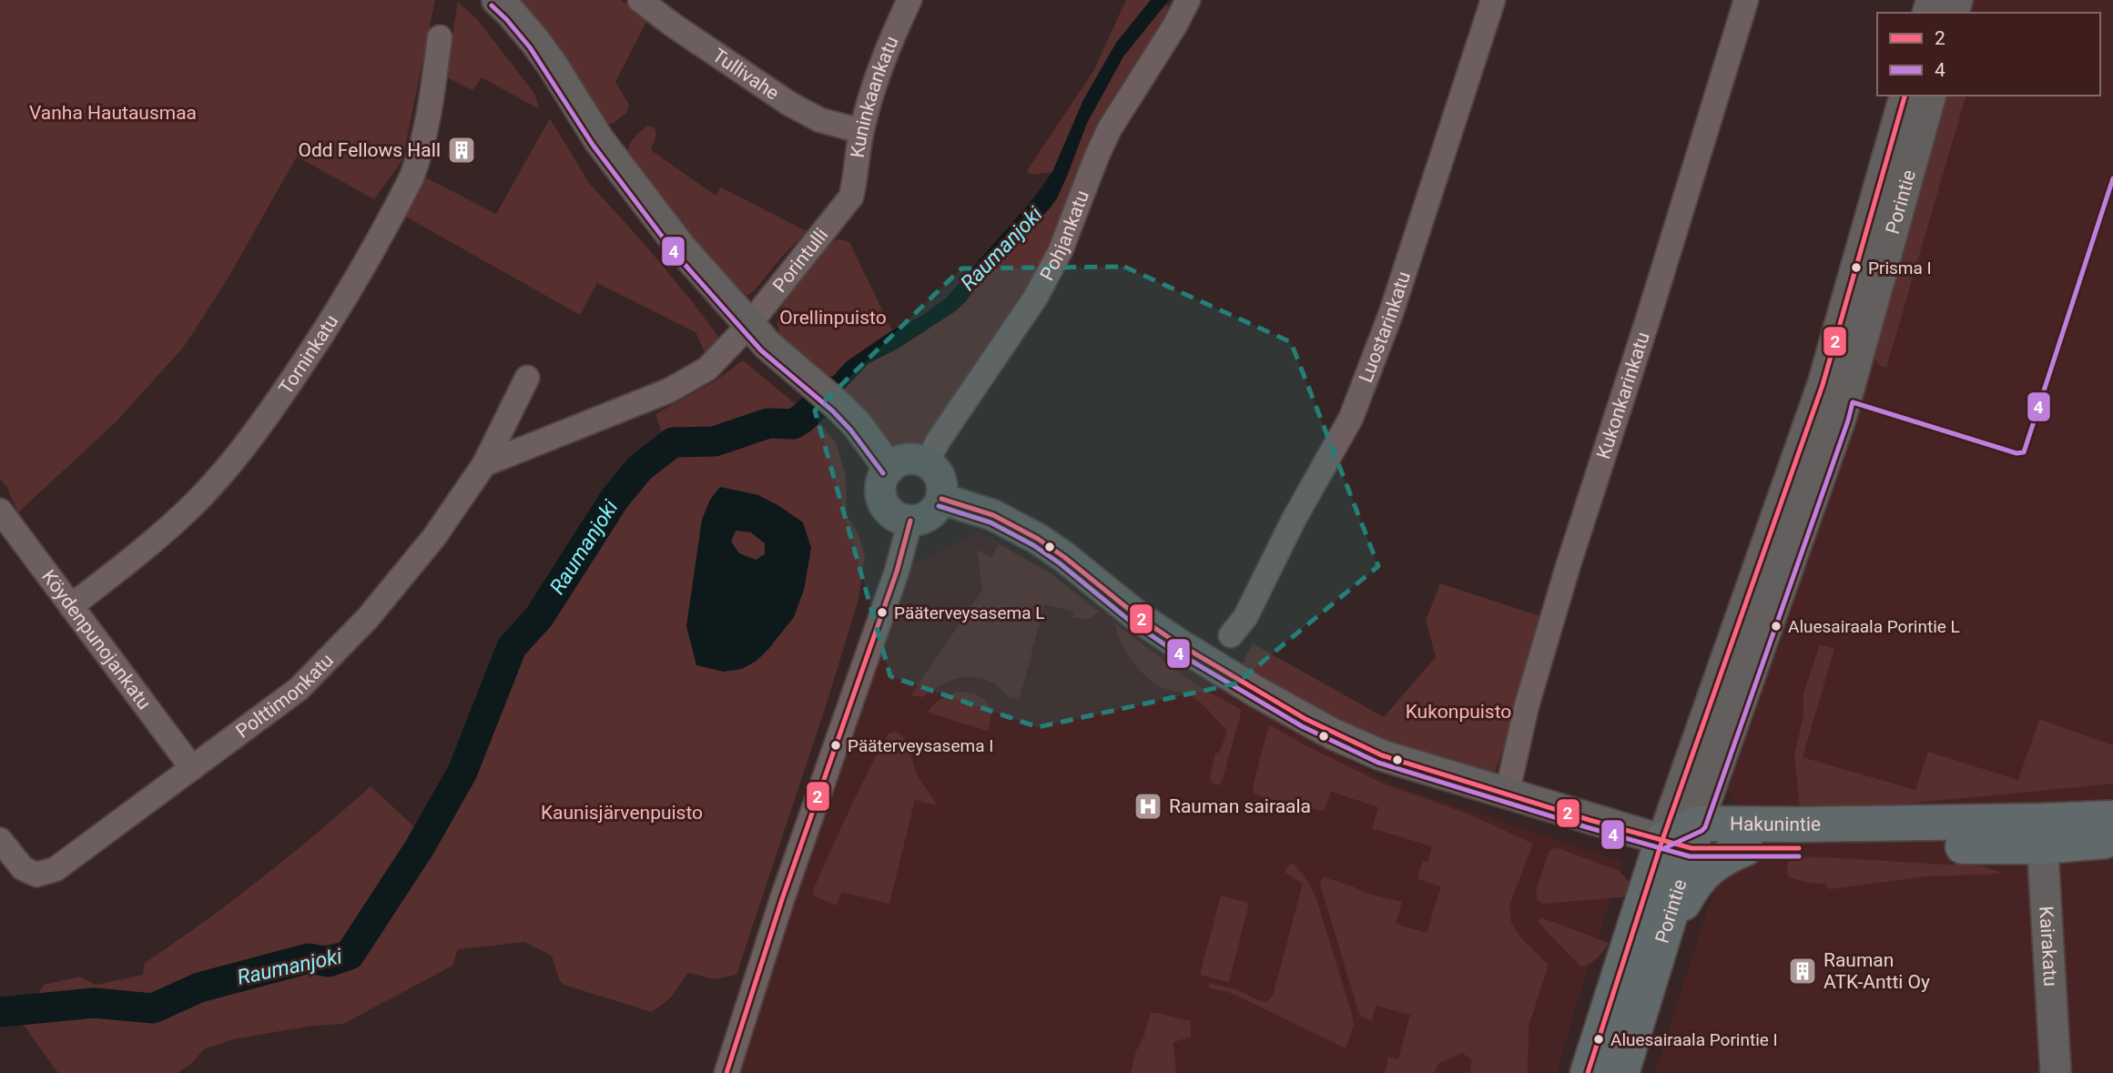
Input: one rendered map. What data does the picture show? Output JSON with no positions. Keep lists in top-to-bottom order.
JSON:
{
  "streets": {
    "highway": ["Porintie", "Hakunintie"],
    "main road": ["Kairakatu"],
    "street": [
      "Tullivahe",
      "Kuninkaankatu",
      "Pohjankatu",
      "Porintulli",
      "Luostarinkatu",
      "Torninkatu",
      "Kukonkarinkatu",
      "Köydenpunojankatu",
      "Polttimonkatu"
    ]
  },
  "crossings": [
    ["Tullivahe", "Kuninkaankatu"],
    ["Kuninkaankatu", "Porintulli"],
    ["Porintie", "Hakunintie"],
    ["Torninkatu", "Köydenpunojankatu"],
    ["Köydenpunojankatu", "Polttimonkatu"],
    ["Hakunintie", "Kairakatu"]
  ],
  "water": ["Raumanjoki"],
  "parks": [
    "Vanha Hautausmaa",
    "Orellinpuisto",
    "Kukonpuisto",
    "Kaunisjärvenpuisto"
  ],
  "places": {
    "building": ["Odd Fellows Hall", "Rauman ATK-Antti Oy"],
    "other": [
      "Prisma I",
      "Pääterveysasema L",
      "Aluesairaala Porintie L",
      "Pääterveysasema I",
      "Aluesairaala Porintie I"
    ],
    "hospital": ["Rauman sairaala"]
  },
  "lines": ["transit line 4", "transit line 2"],
  "legend": ["2", "4"]
}
